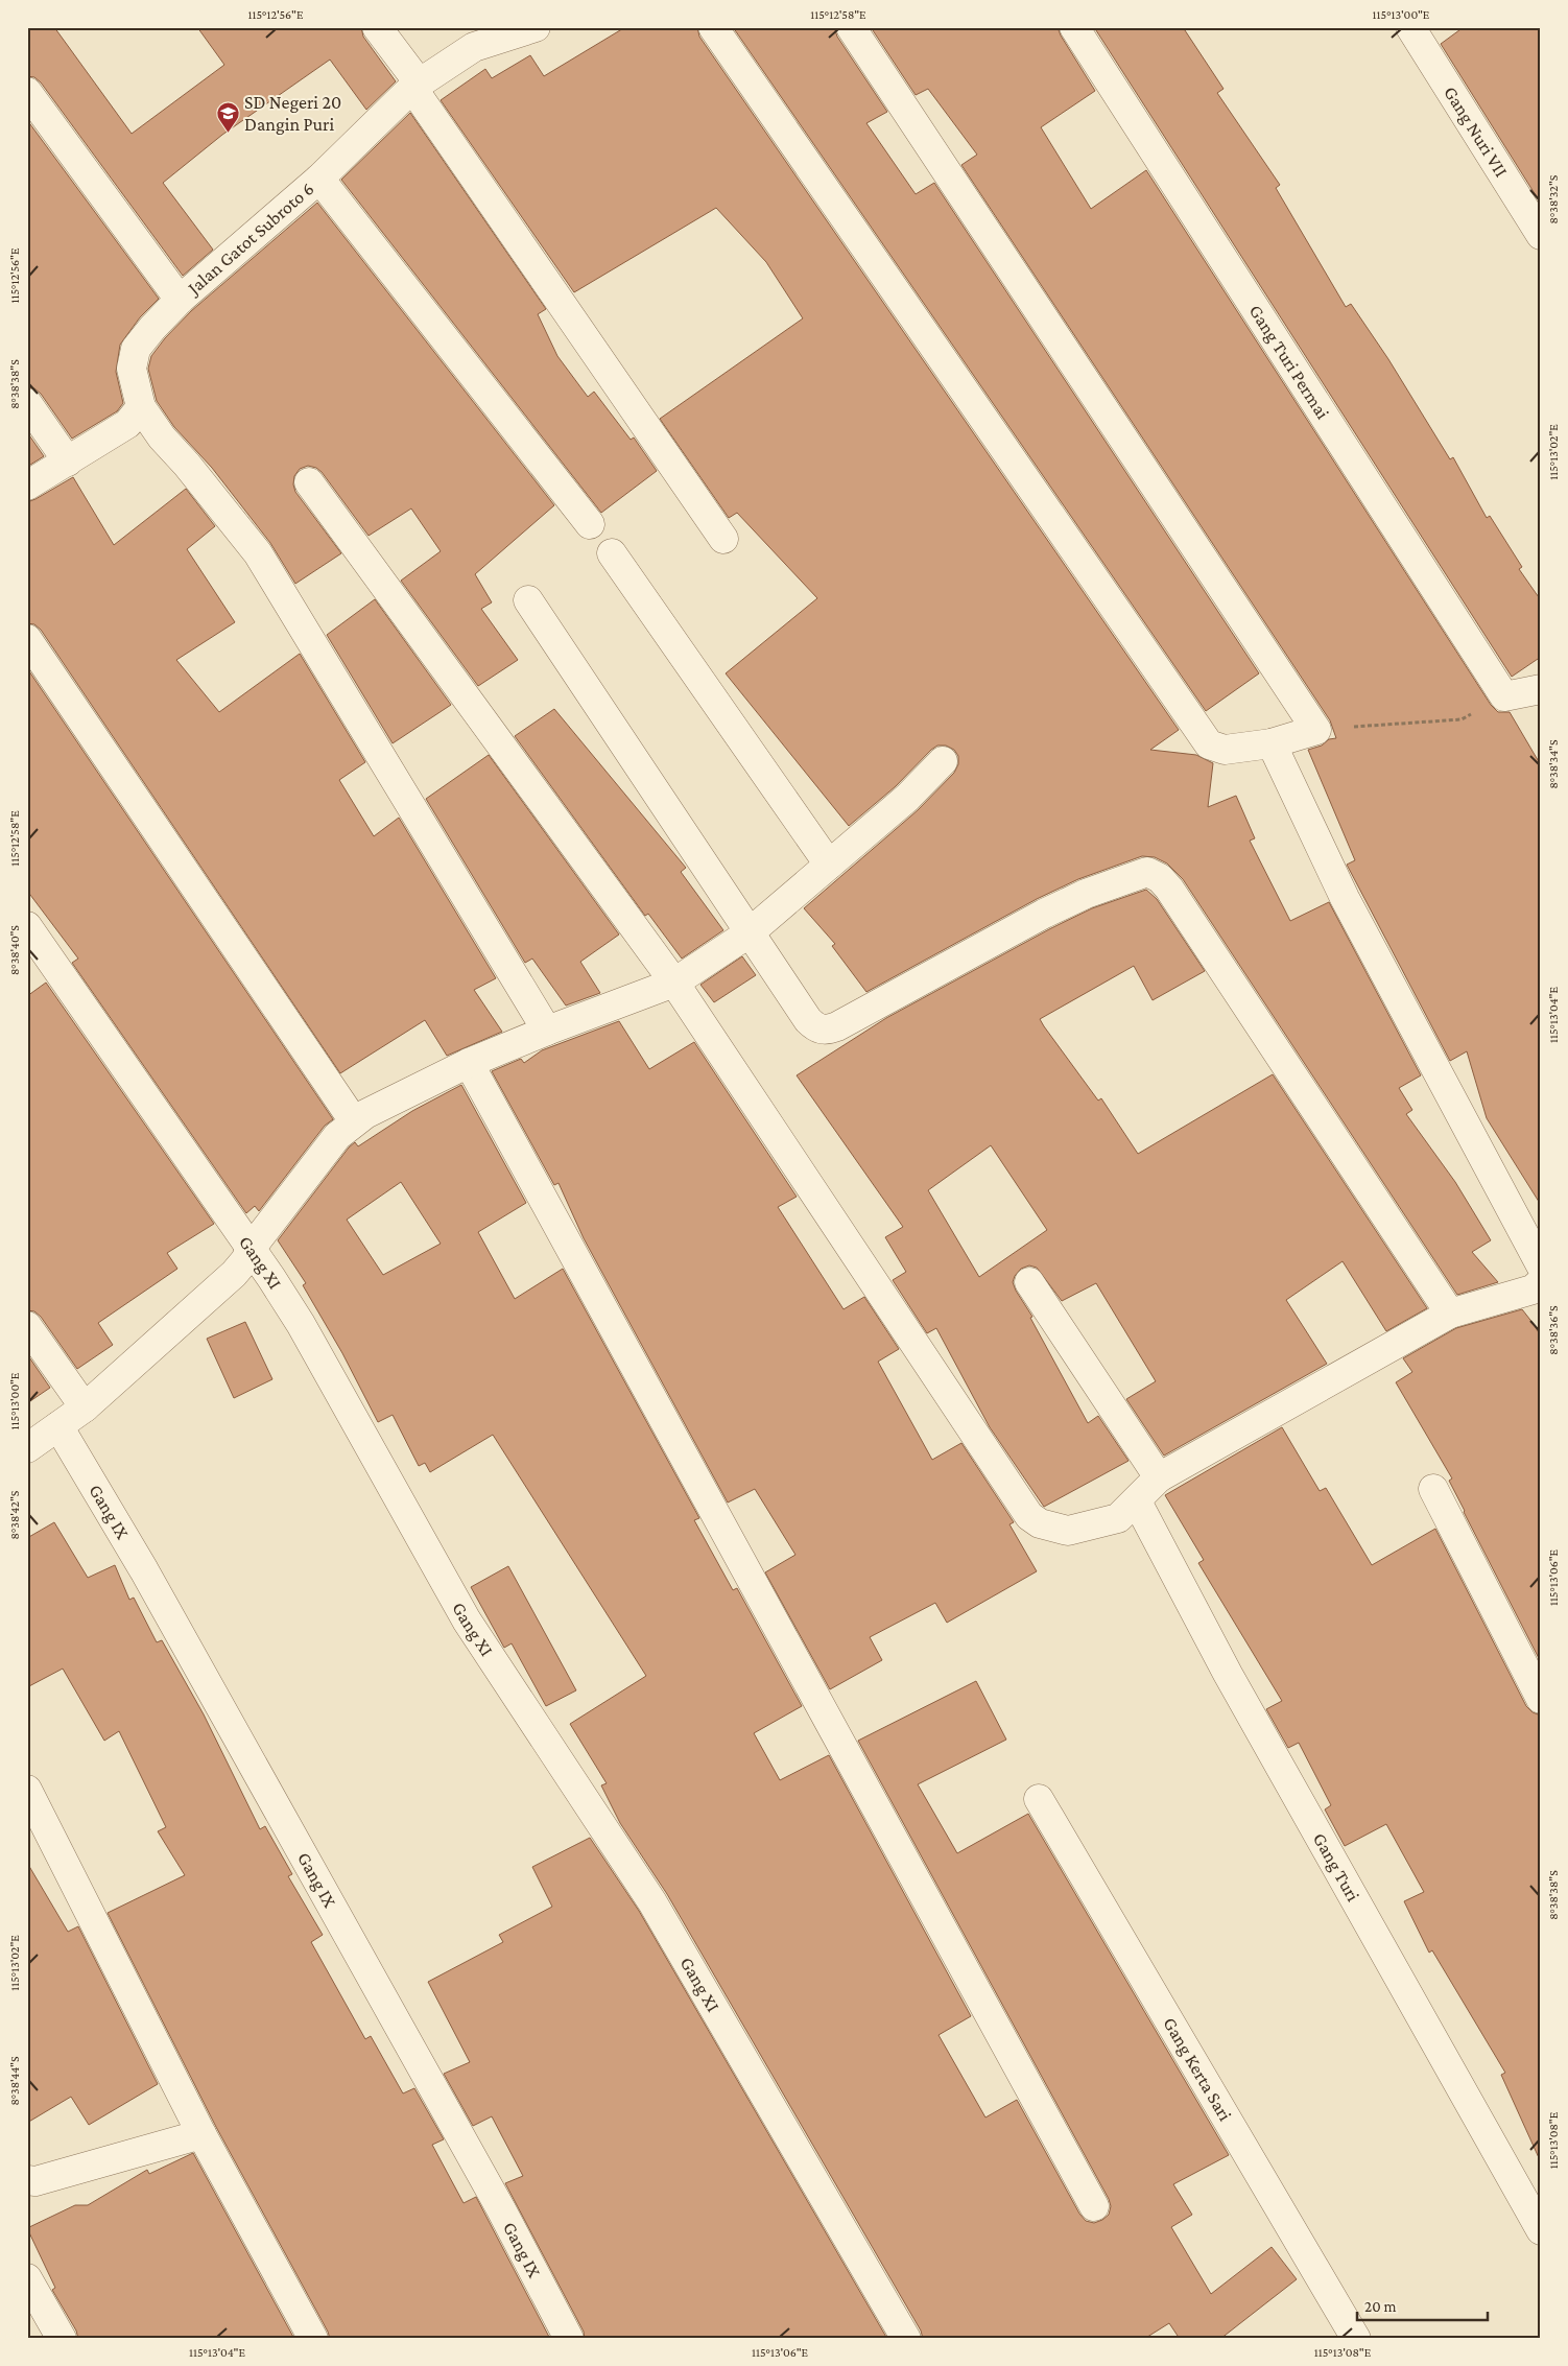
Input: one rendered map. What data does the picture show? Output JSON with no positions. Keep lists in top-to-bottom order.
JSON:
{
  "streets": {
    "street": [
      "Gang Nuri VII",
      "Jalan Gatot Subroto 6",
      "Gang Turi Permai",
      "Gang XI",
      "Gang IX",
      "Gang Turi",
      "Gang Kerta Sari"
    ]
  },
  "places": {
    "school or university": ["SD Negeri 20 Dangin Puri"]
  },
  "scale_bar": "20 m",
  "coordinates": [
    "115°12'56\"E",
    "115°12'58\"E",
    "115°13'00\"E",
    "8°38'32\"S",
    "8°38'38\"S",
    "115°13'02\"E",
    "8°38'34\"S",
    "8°38'40\"S",
    "115°13'04\"E",
    "8°38'36\"S",
    "8°38'42\"S",
    "115°13'06\"E",
    "8°38'44\"S",
    "115°13'08\"E"
  ]
}
